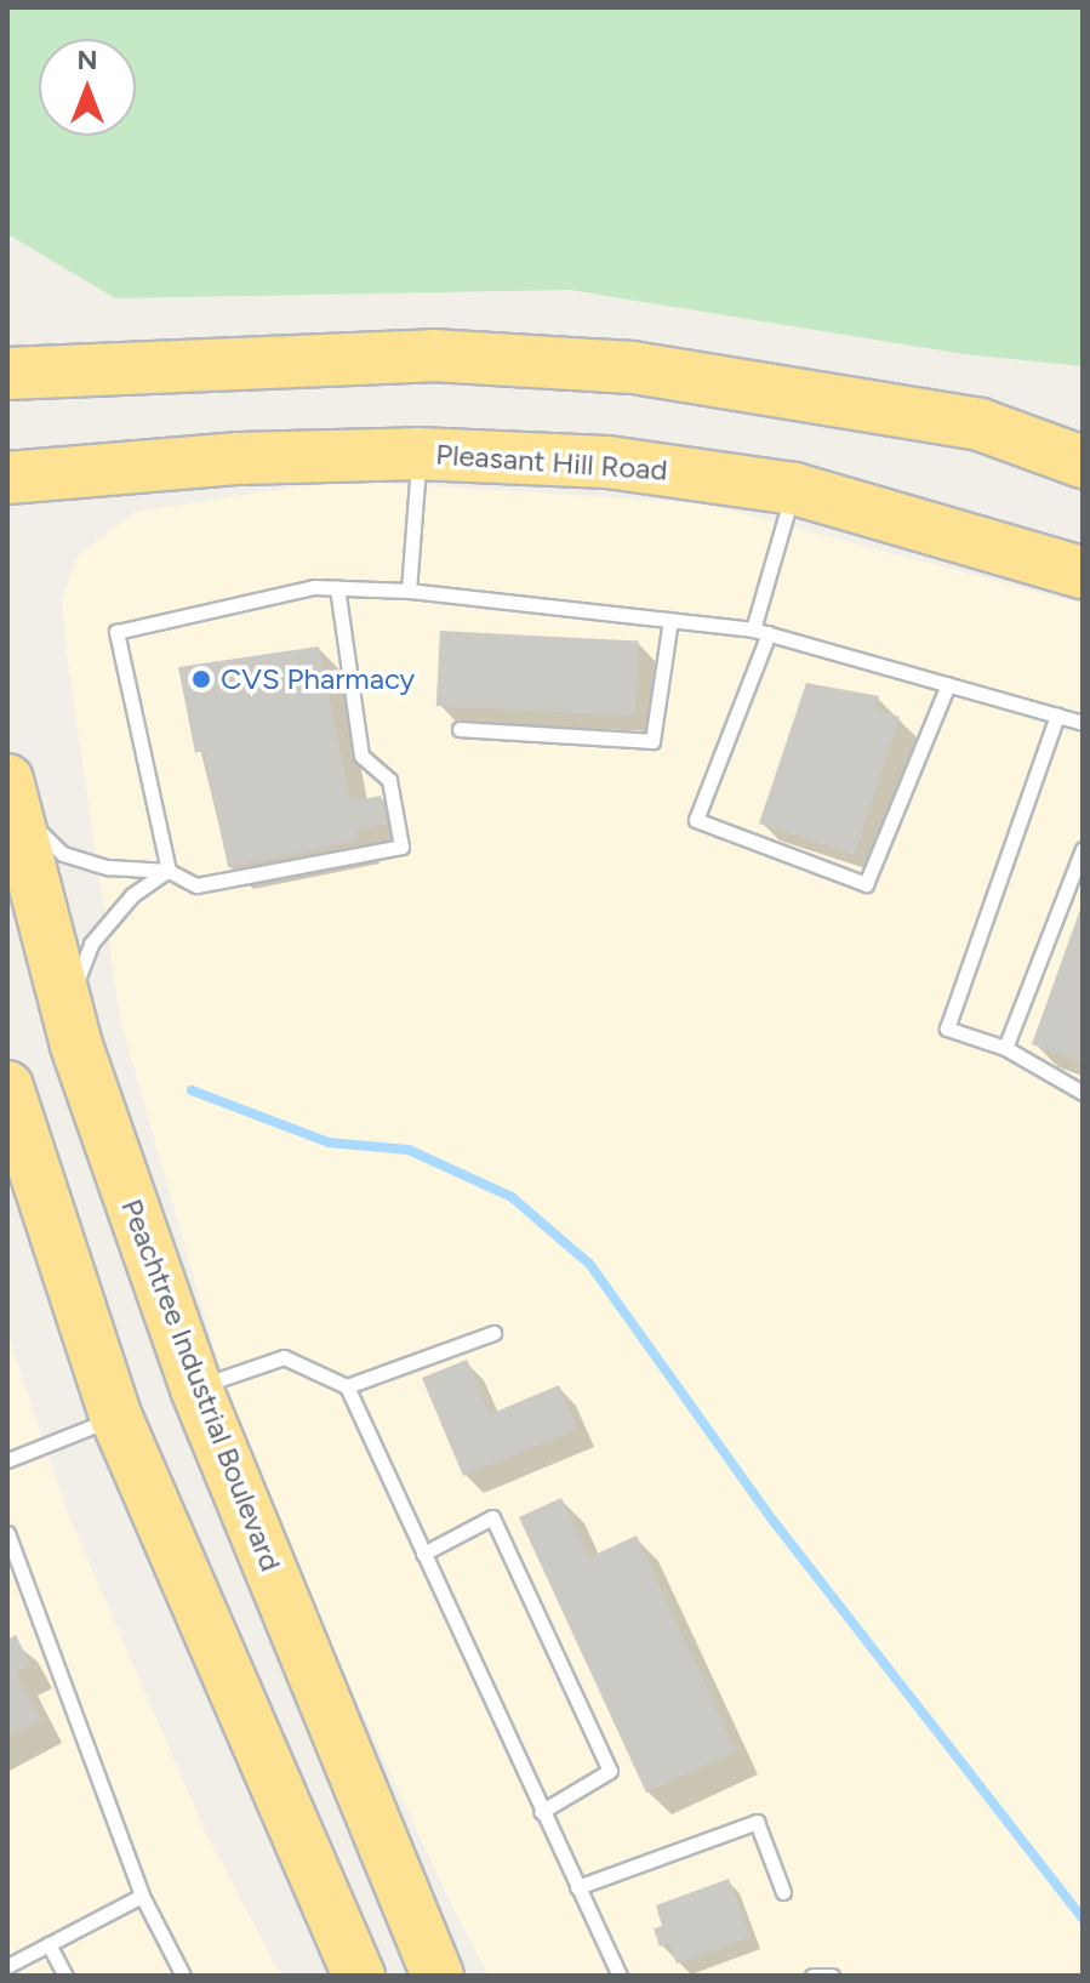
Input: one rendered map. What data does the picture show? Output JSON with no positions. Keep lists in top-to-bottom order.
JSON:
{
  "streets": {
    "highway": ["Pleasant Hill Road", "Peachtree Industrial Boulevard"]
  },
  "places": ["CVS Pharmacy"],
  "north": "top"
}
